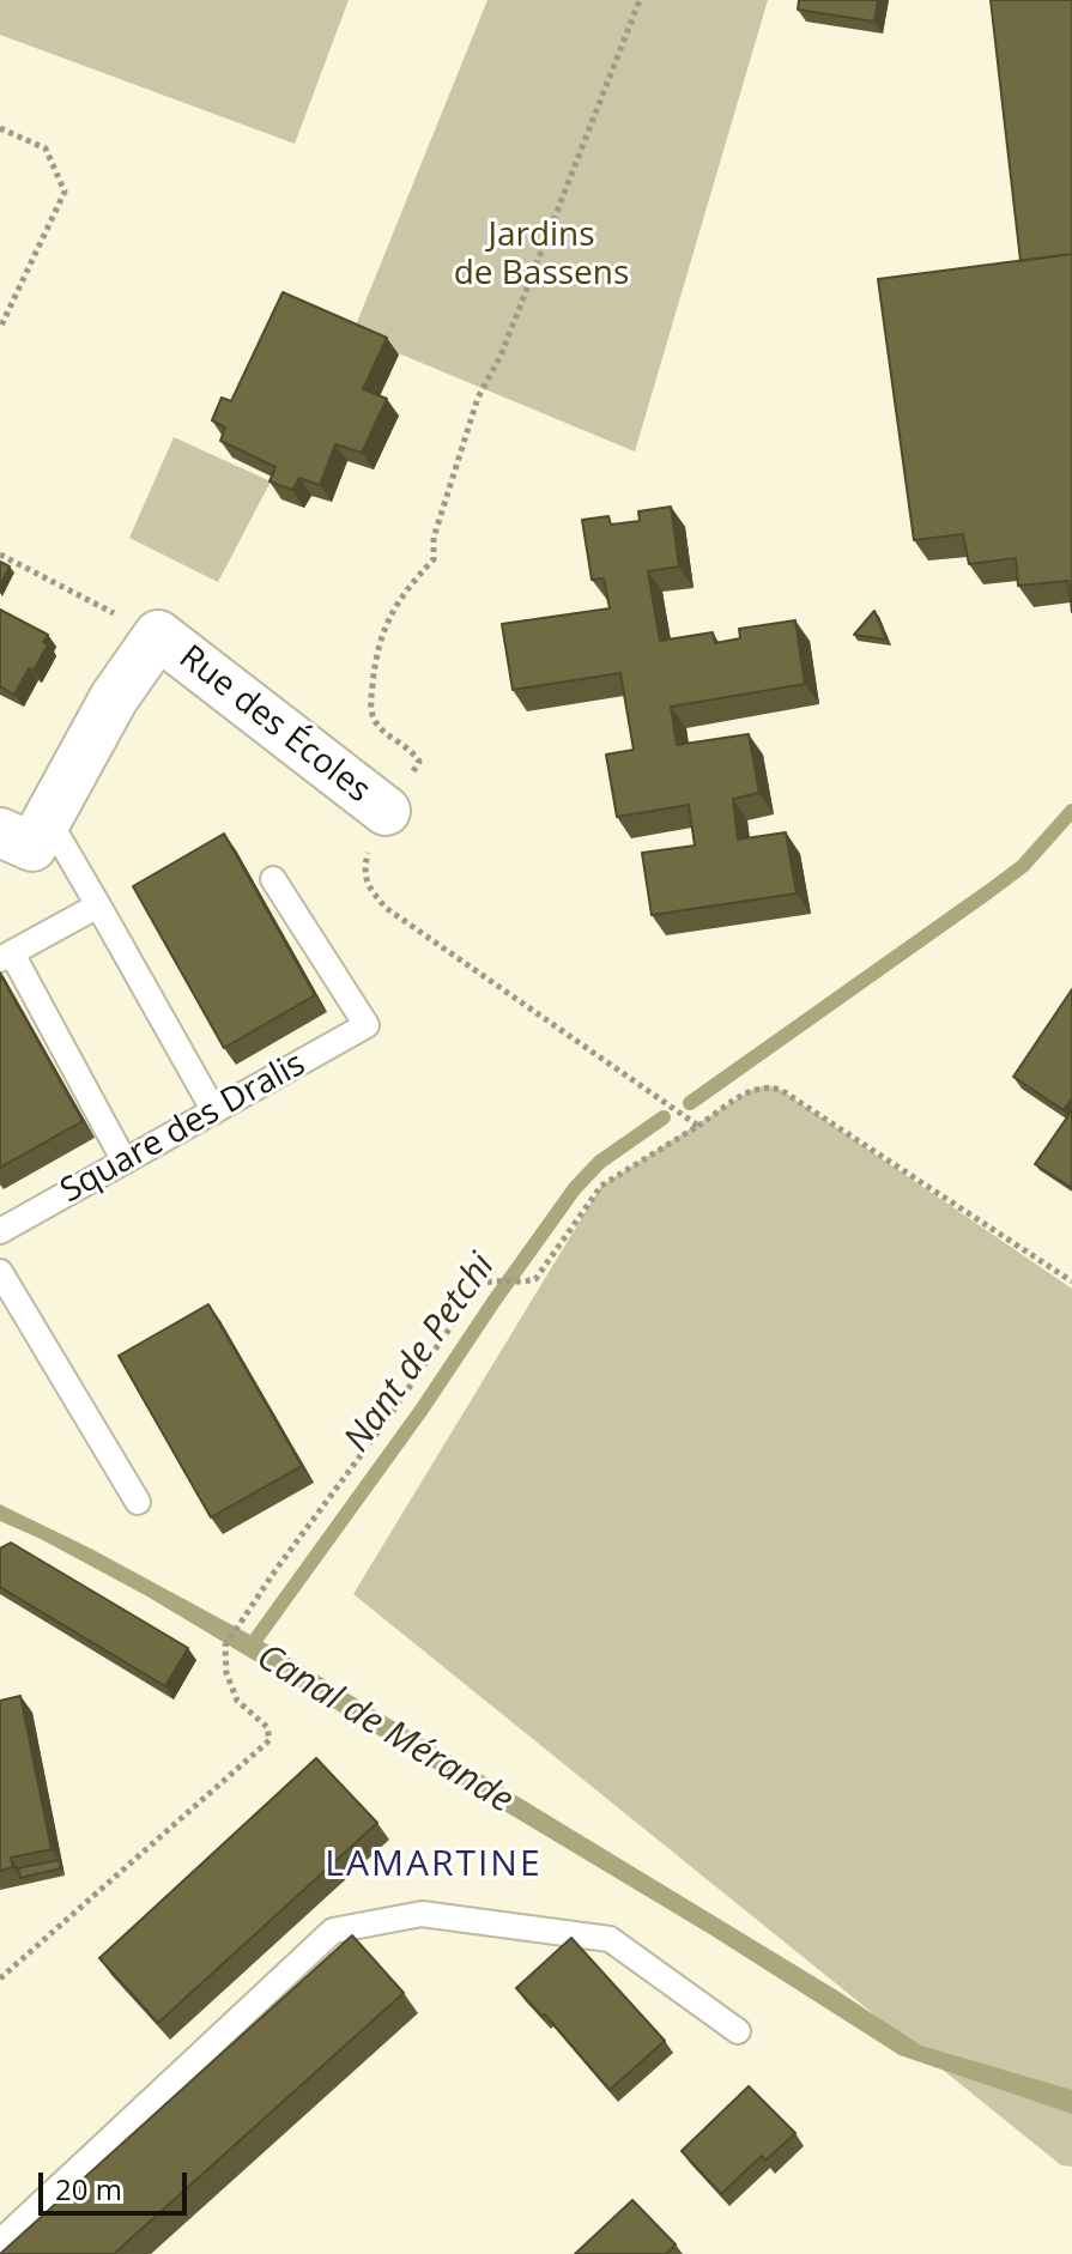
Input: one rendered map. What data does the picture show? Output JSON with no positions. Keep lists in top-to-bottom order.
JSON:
{
  "streets": {
    "street": ["Rue des Écoles"],
    "lane": ["Square des Dralis"]
  },
  "districts": ["LAMARTINE"],
  "water": ["Nant de Petchi", "Canal de Mérande"],
  "parks": ["Jardins de Bassens"],
  "scale_bar": "20 m"
}
